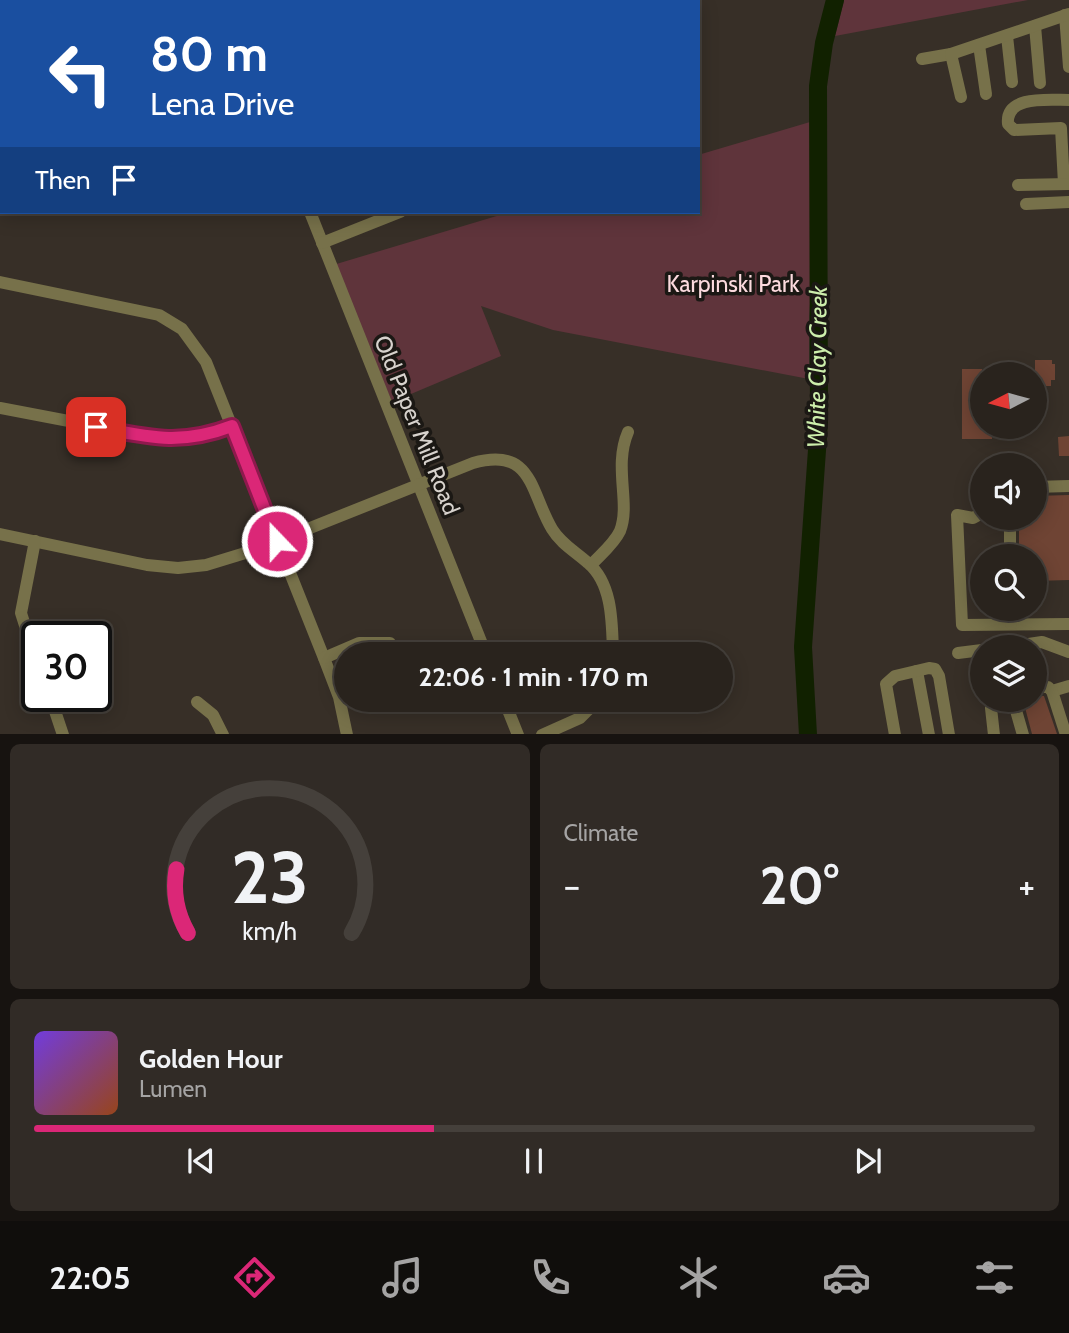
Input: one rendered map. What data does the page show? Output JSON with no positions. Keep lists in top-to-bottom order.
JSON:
{
  "streets": {
    "street": ["Old Paper Mill Road"]
  },
  "water": ["White Clay Creek"],
  "parks": ["Karpinski Park"],
  "north": "left",
  "page": {
    "turn": ["80 m", "Lena Drive"],
    "then": "Then",
    "limit": "30",
    "trip": "22:06 · 1 min · 170 m",
    "tile": "Climate",
    "heat": ["−", "20°", "+"],
    "song": ["Golden Hour", "Lumen"],
    "tabs": "22:05",
    "gauge": ["23", "km/h"]
  }
}
